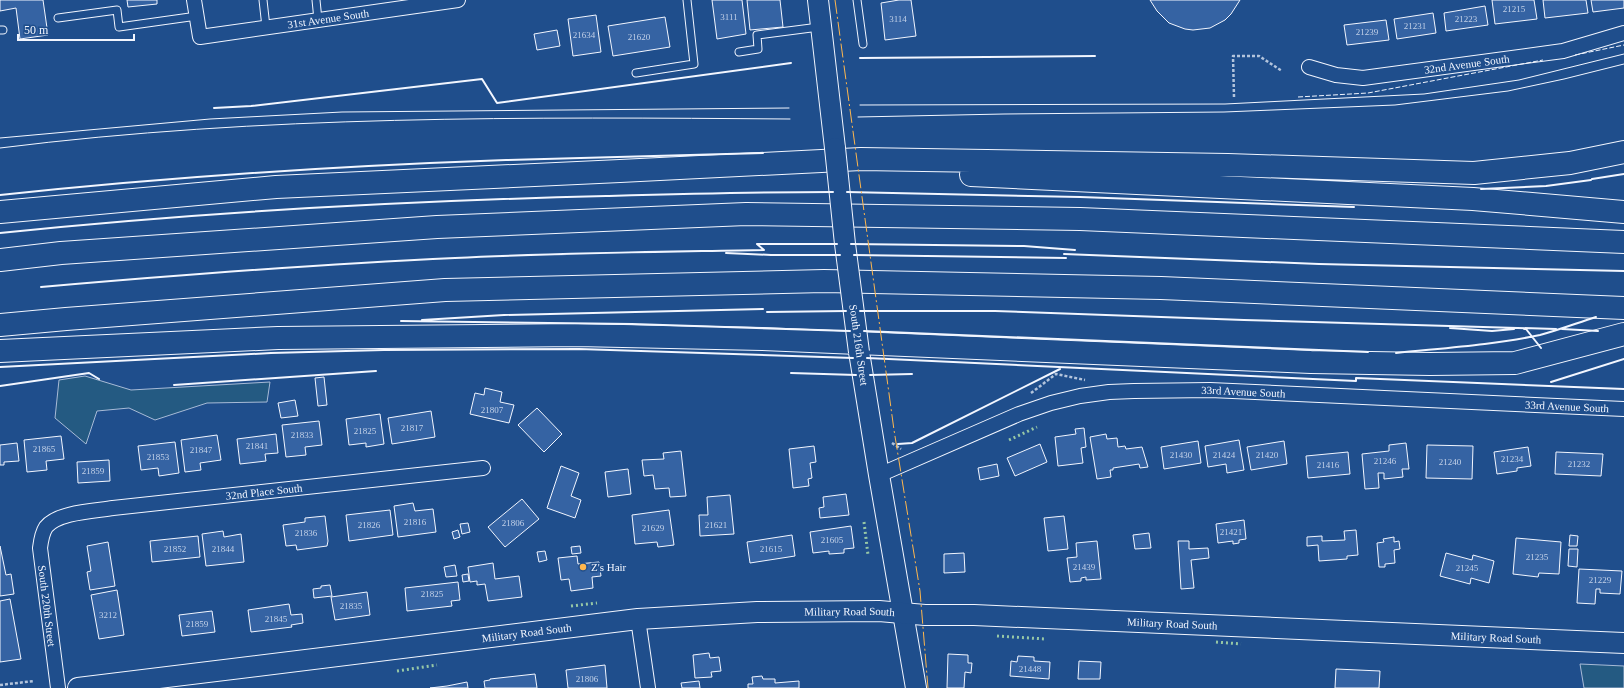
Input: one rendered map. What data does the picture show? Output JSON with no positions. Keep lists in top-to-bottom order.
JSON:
{
  "streets": {
    "main road": ["South 216th Street", "Military Road South"],
    "street": [
      "31st Avenue South",
      "32nd Avenue South",
      "33rd Avenue South",
      "32nd Place South",
      "South 220th Street"
    ]
  },
  "crossings": [
    ["South 216th Street", "33rd Avenue South"],
    ["South 216th Street", "Military Road South"],
    ["32nd Place South", "South 220th Street"]
  ],
  "places": ["Z's Hair"],
  "house_numbers": [
    "21215",
    "3111",
    "3114",
    "21223",
    "21231",
    "21239",
    "21634",
    "21620",
    "21807",
    "21817",
    "21825",
    "21833",
    "21841",
    "21865",
    "21847",
    "21430",
    "21424",
    "21420",
    "21853",
    "21234",
    "21246",
    "21240",
    "21232",
    "21416",
    "21859",
    "21816",
    "21806",
    "21826",
    "21621",
    "21629",
    "21421",
    "21836",
    "21605",
    "21852",
    "21844",
    "21615",
    "21235",
    "21439",
    "21245",
    "21229",
    "21825",
    "21835",
    "3212",
    "21845",
    "21859",
    "21448",
    "21806"
  ],
  "scale_bar": "50 m"
}
